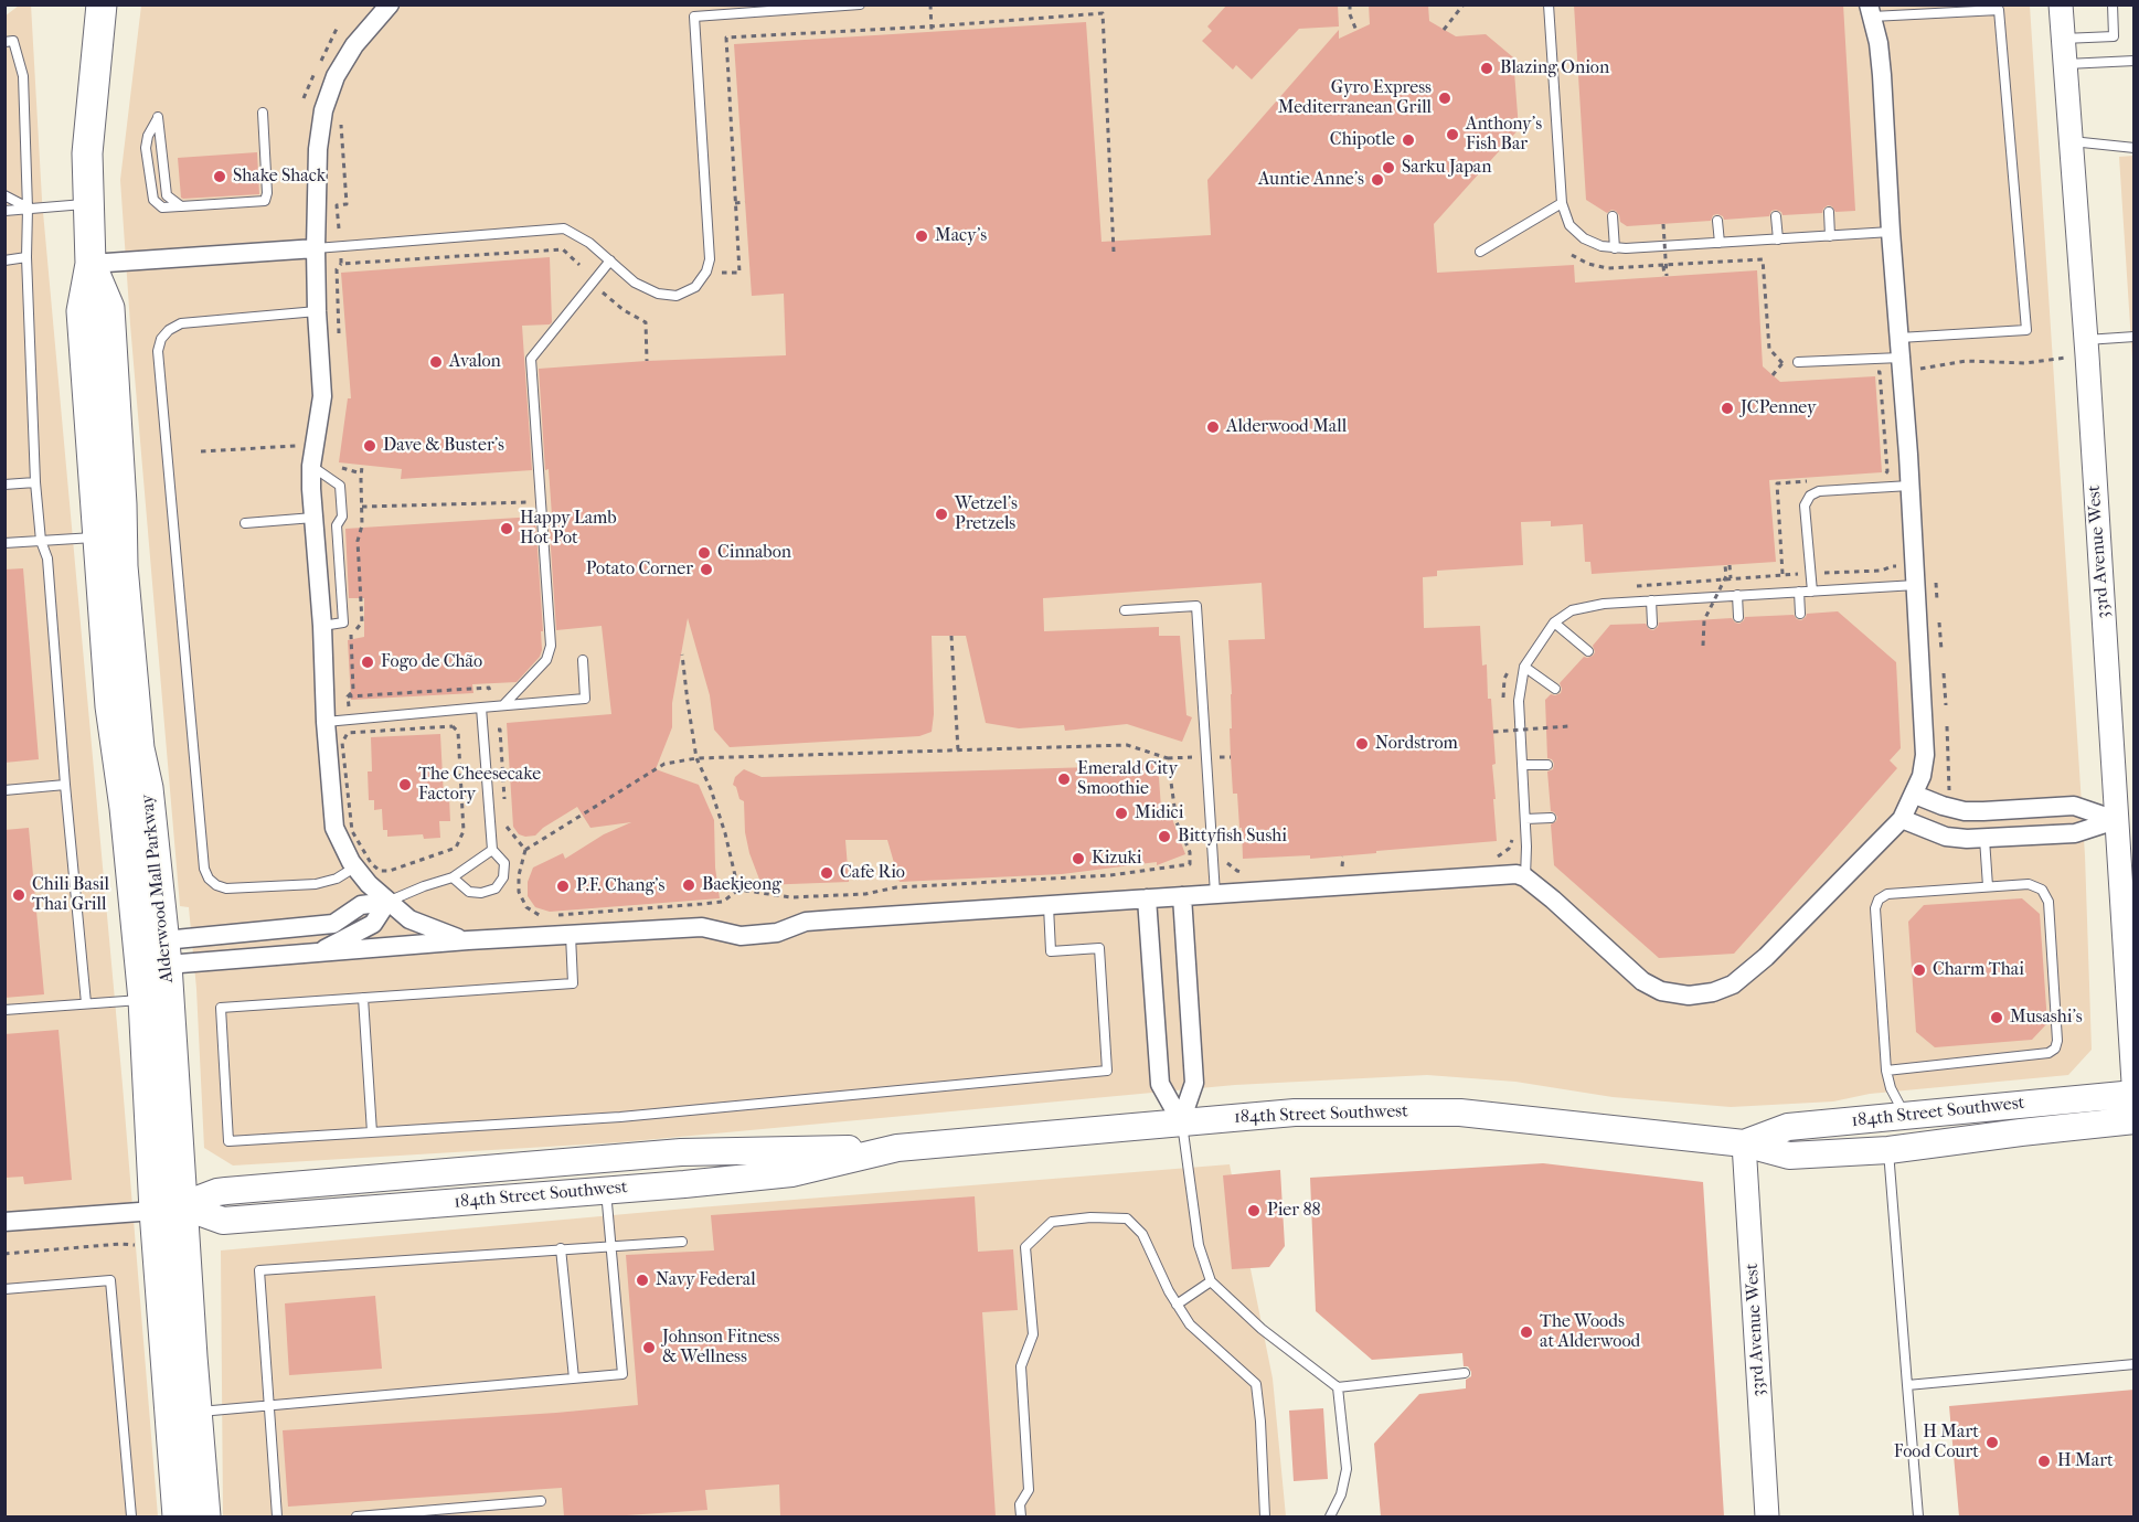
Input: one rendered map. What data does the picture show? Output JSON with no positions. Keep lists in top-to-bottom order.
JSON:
{
  "streets": {
    "main road": ["Alderwood Mall Parkway", "184th Street Southwest"],
    "street": ["33rd Avenue West"]
  },
  "crossings": [
    ["33rd Avenue West", "184th Street Southwest"],
    ["Alderwood Mall Parkway", "184th Street Southwest"]
  ],
  "places": [
    "Blazing Onion",
    "Gyro Express Mediterranean Grill",
    "Anthony's Fish Bar",
    "Chipotle",
    "Sarku Japan",
    "Shake Shack",
    "Auntie Anne's",
    "Macy's",
    "Avalon",
    "JCPenney",
    "Alderwood Mall",
    "Dave & Buster's",
    "Wetzel's Pretzels",
    "Happy Lamb Hot Pot",
    "Cinnabon",
    "Potato Corner",
    "Fogo de Chão",
    "Nordstrom",
    "Emerald City Smoothie",
    "The Cheesecake Factory",
    "Midici",
    "Bittyfish Sushi",
    "Kizuki",
    "Cafe Rio",
    "Baekjeong",
    "P.F. Chang's",
    "Chili Basil Thai Grill",
    "Charm Thai",
    "Musashi’s",
    "Pier 88",
    "Navy Federal",
    "The Woods at Alderwood",
    "Johnson Fitness & Wellness",
    "H Mart Food Court",
    "H Mart"
  ]
}
